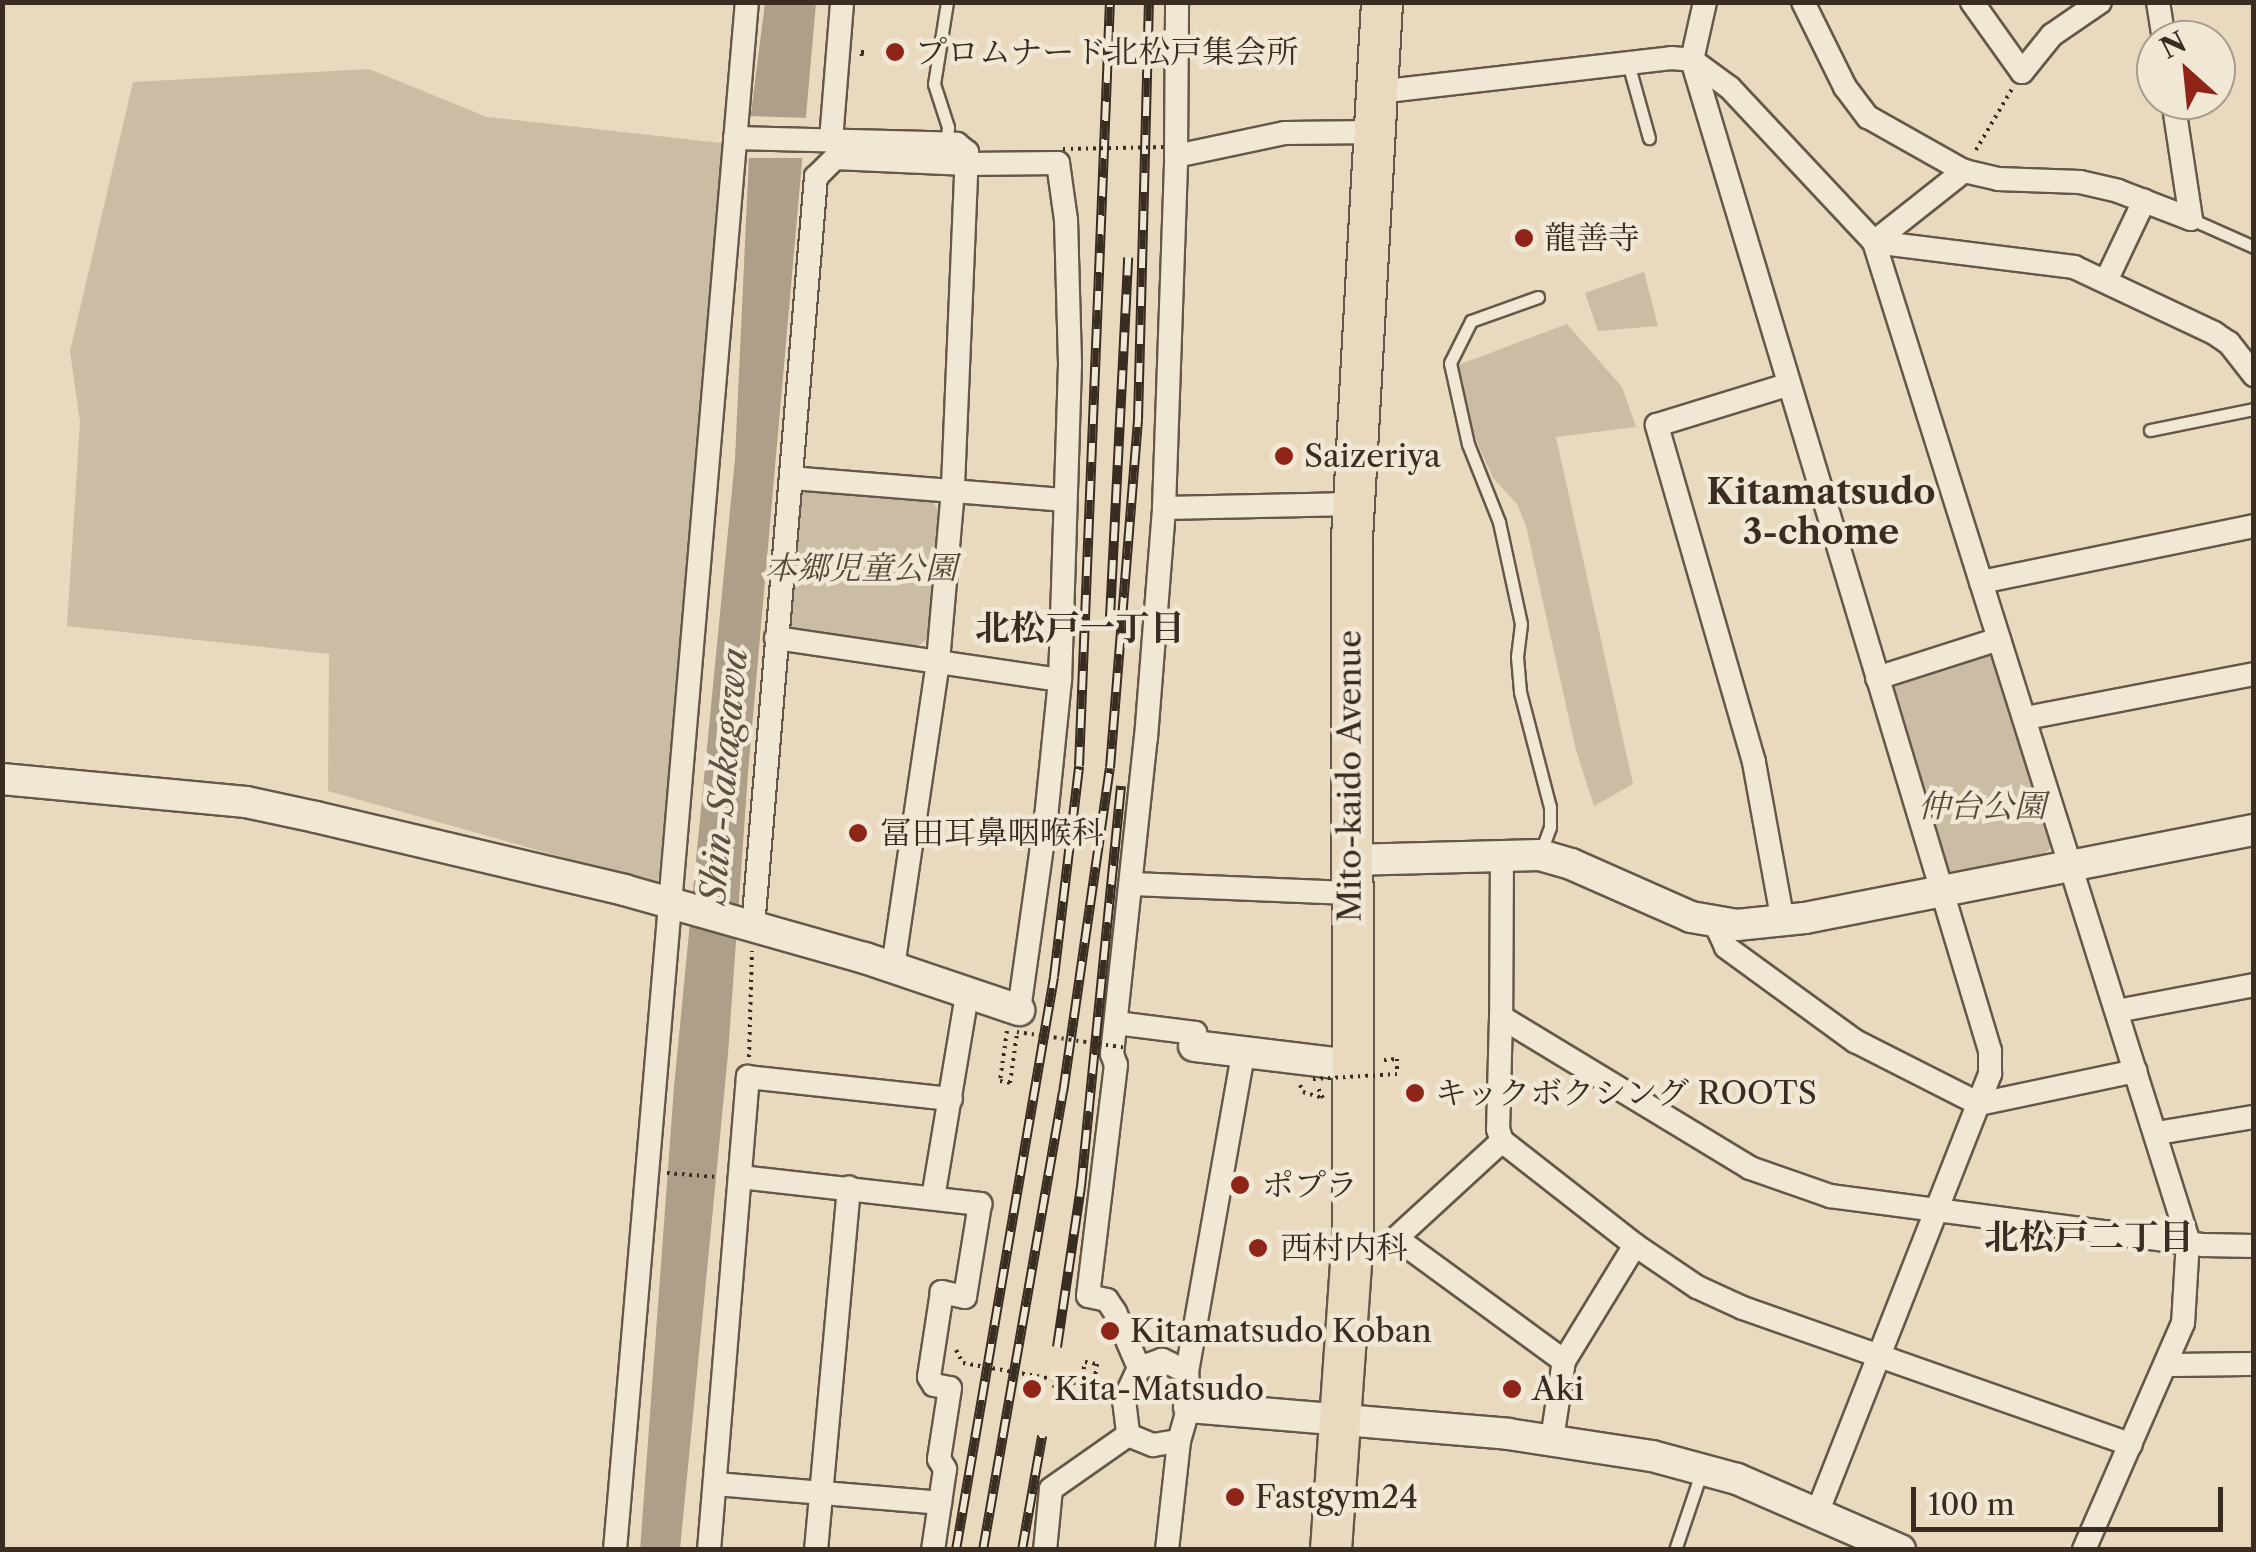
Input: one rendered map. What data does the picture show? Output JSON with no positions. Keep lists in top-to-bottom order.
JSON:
{
  "streets": {
    "highway": ["Mito-kaido Avenue"]
  },
  "districts": ["Kitamatsudo 3-chome", "北松戸一丁目", "北松戸二丁目"],
  "water": ["Shin-Sakagawa"],
  "parks": ["本郷児童公園", "仲台公園"],
  "places": [
    "プロムナード北松戸集会所",
    "龍善寺",
    "Saizeriya",
    "冨田耳鼻咽喉科",
    "キックボクシング ROOTS",
    "ポプラ",
    "西村内科",
    "Kitamatsudo Koban",
    "Kita-Matsudo",
    "Aki",
    "Fastgym24"
  ],
  "scale_bar": "100 m",
  "north": "top left"
}
